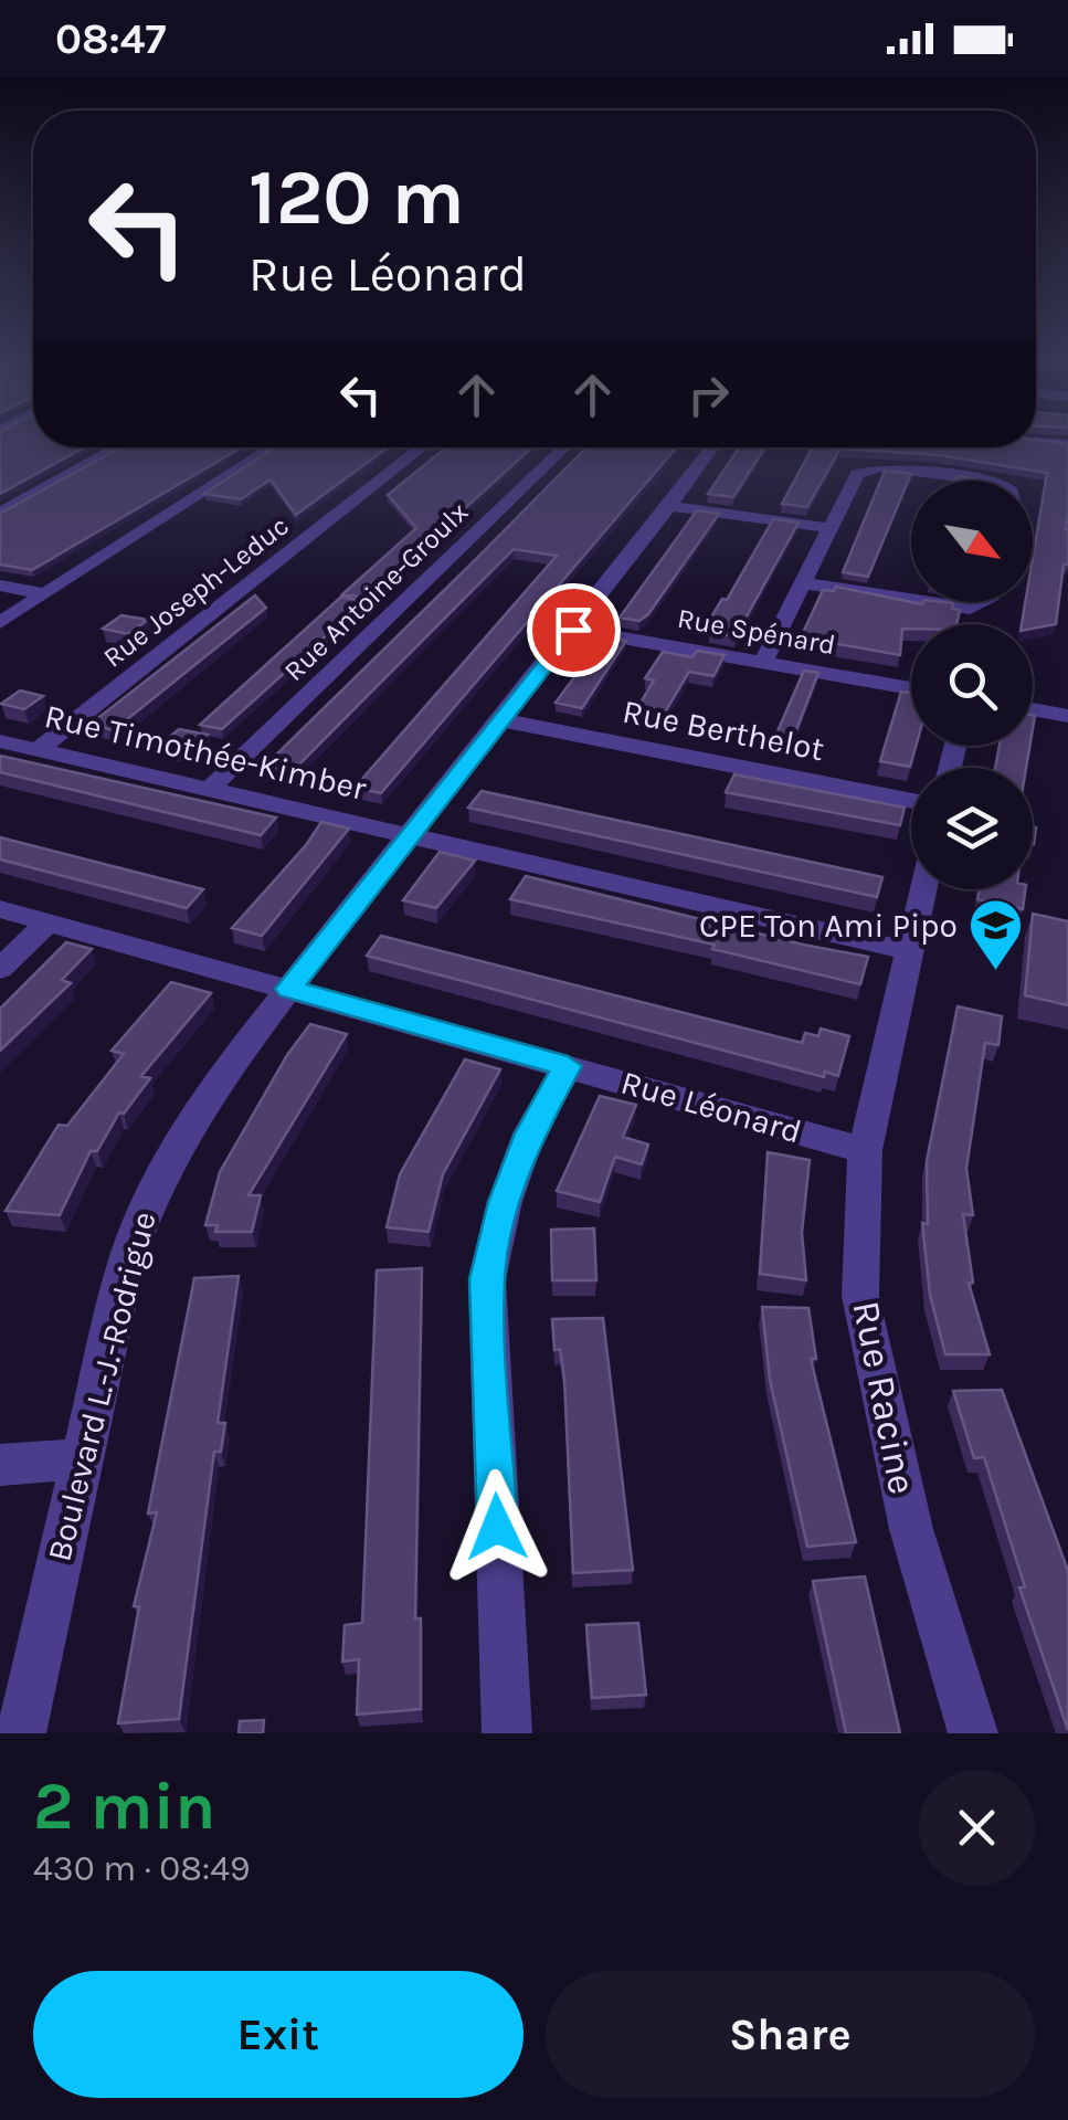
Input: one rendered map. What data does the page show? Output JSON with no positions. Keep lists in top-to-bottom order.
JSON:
{
  "streets": {
    "street": [
      "Rue Joseph-Leduc",
      "Rue Antoine-Groulx",
      "Rue Spénard",
      "Rue Berthelot",
      "Rue Timothée-Kimber",
      "Rue Léonard",
      "Boulevard L.-J.-Rodrigue",
      "Rue Racine"
    ]
  },
  "crossings": [
    ["Rue Joseph-Leduc", "Rue Timothée-Kimber"],
    ["Rue Antoine-Groulx", "Rue Timothée-Kimber"],
    ["Rue Spénard", "Boulevard L.-J.-Rodrigue"],
    ["Rue Berthelot", "Boulevard L.-J.-Rodrigue"],
    ["Rue Timothée-Kimber", "Boulevard L.-J.-Rodrigue"],
    ["Rue Timothée-Kimber", "Rue Racine"],
    ["Rue Léonard", "Boulevard L.-J.-Rodrigue"],
    ["Rue Léonard", "Rue Racine"]
  ],
  "places": {
    "school or university": ["CPE Ton Ami Pipo"]
  },
  "north": "bottom right",
  "page": {
    "status": "08:47",
    "turn": ["120 m", "Rue Léonard"],
    "heading": ["2 min", "430 m · 08:49"],
    "buttons": ["Exit", "Share"]
  }
}
